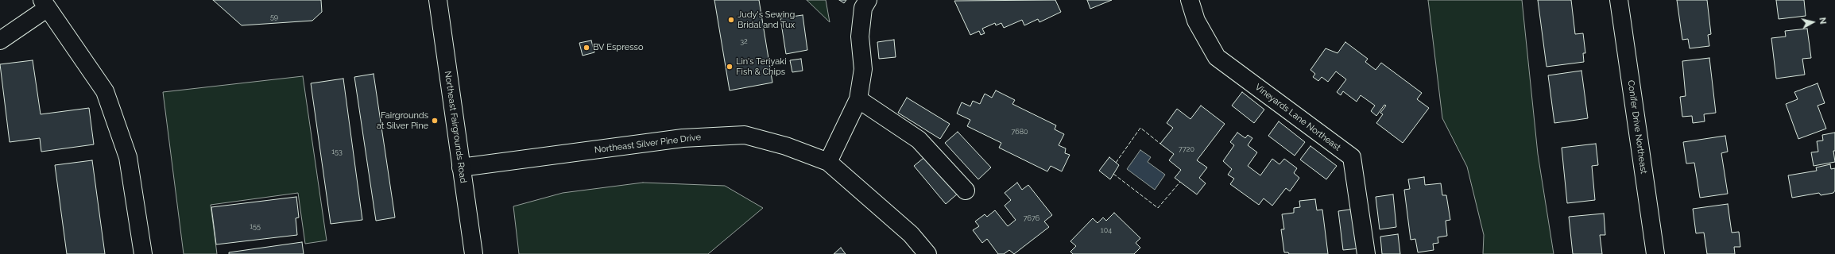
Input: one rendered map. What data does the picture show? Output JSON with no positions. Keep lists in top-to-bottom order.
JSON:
{
  "streets": {
    "street": [
      "Vineyards Lane Northeast",
      "Northeast Fairgrounds Road",
      "Conifer Drive Northeast",
      "Northeast Silver Pine Drive"
    ]
  },
  "crossings": [
    ["Northeast Fairgrounds Road", "Northeast Silver Pine Drive"]
  ],
  "places": [
    "Judy's Sewing Bridal and Tux",
    "BV Espresso",
    "Lin's Teriyaki Fish & Chips",
    "Fairgrounds at Silver Pine"
  ],
  "house_numbers": [
    "59",
    "32",
    "7680",
    "7720",
    "153",
    "7676",
    "155",
    "104"
  ],
  "north": "right"
}
